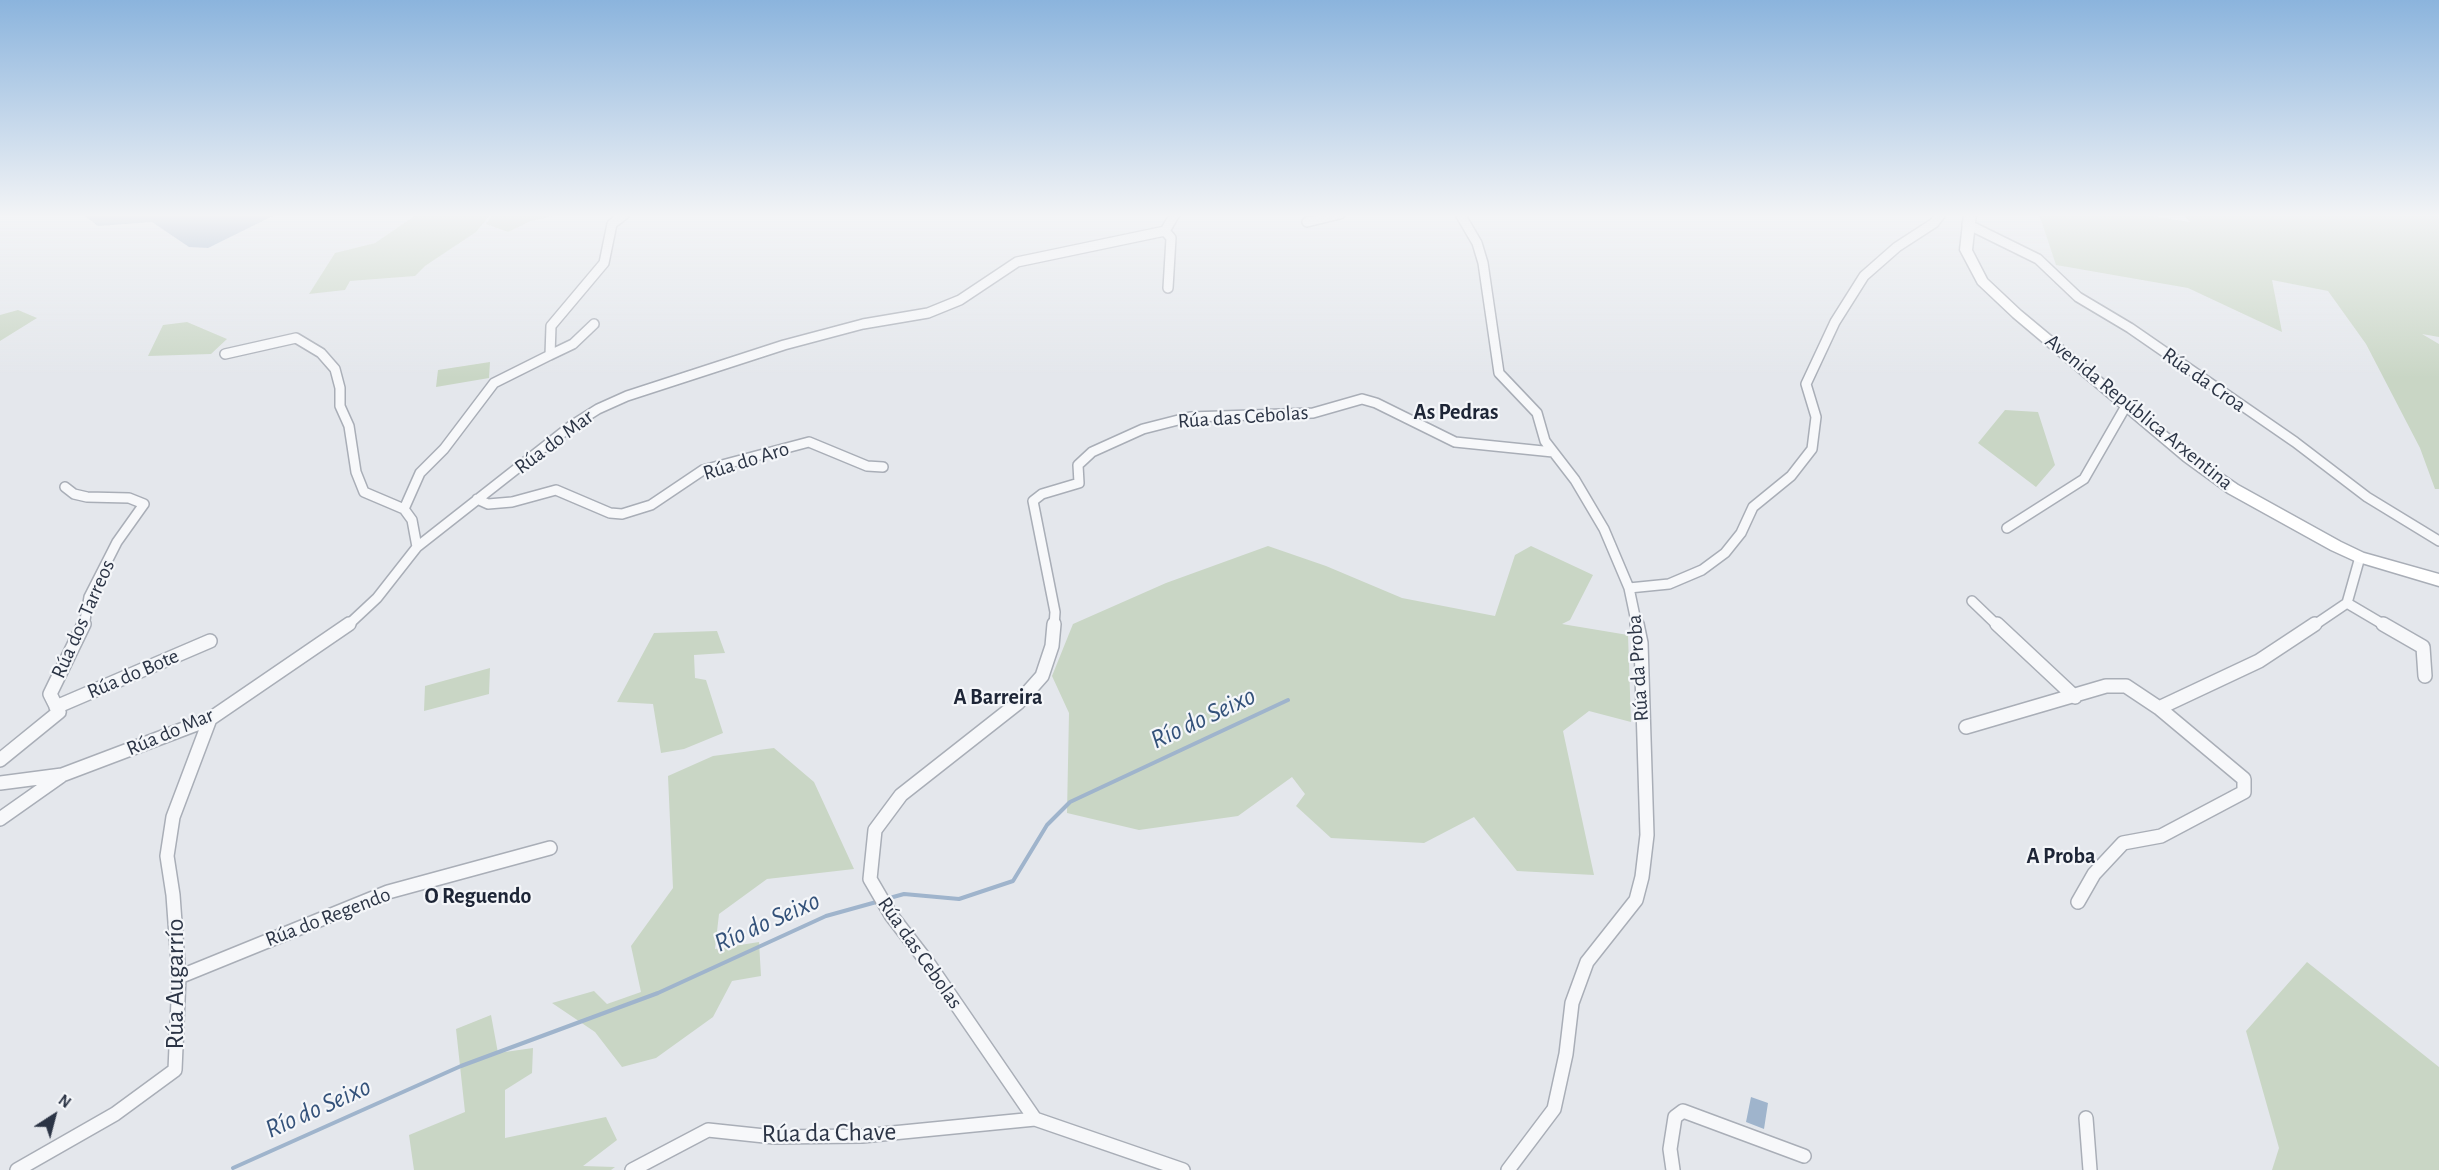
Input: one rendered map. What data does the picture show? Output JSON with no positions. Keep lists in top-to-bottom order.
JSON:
{
  "streets": {
    "main road": ["Avenida República Arxentina"],
    "street": [
      "Rúa da Croa",
      "Rúa das Cebolas",
      "Rúa do Mar",
      "Rúa do Aro",
      "Rúa dos Tarreos",
      "Rúa da Proba",
      "Rúa do Bote",
      "Rúa do Regendo",
      "Rúa Augarrío",
      "Rúa da Chave"
    ]
  },
  "crossings": [
    ["Rúa das Cebolas", "Rúa da Chave"],
    ["Rúa do Mar", "Rúa do Aro"],
    ["Rúa do Mar", "Rúa Augarrío"],
    ["Rúa dos Tarreos", "Rúa do Bote"],
    ["Rúa do Regendo", "Rúa Augarrío"]
  ],
  "districts": [
    "As Pedras",
    "A Barreira",
    "A Proba",
    "O Reguendo"
  ],
  "water": ["Río do Seixo"],
  "north": "top right"
}
